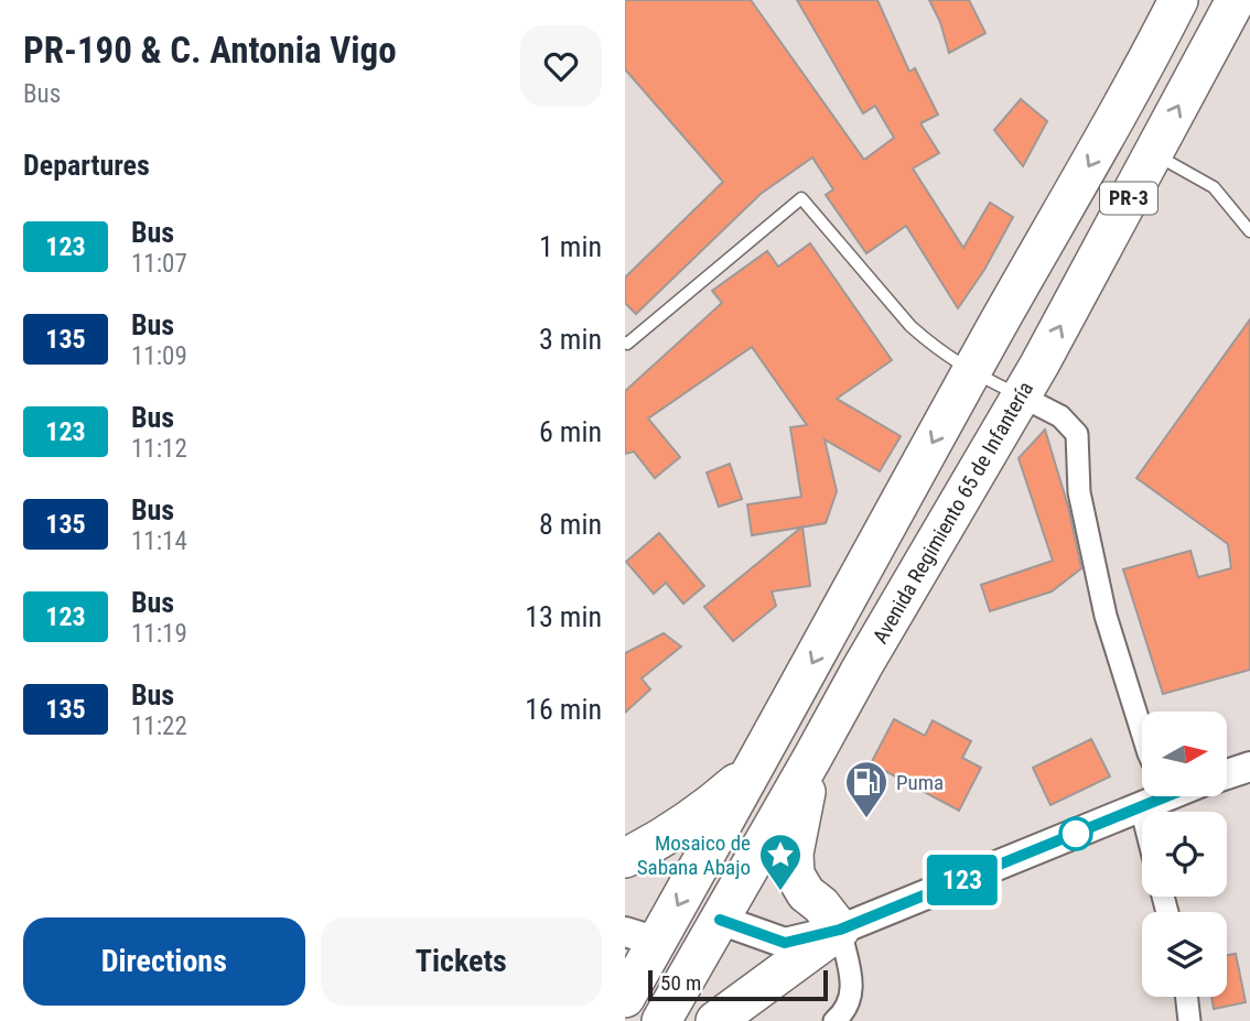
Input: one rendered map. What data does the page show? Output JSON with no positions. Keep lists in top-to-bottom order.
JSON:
{
  "streets": {
    "highway": ["PR-3", "Avenida Regimiento 65 de Infantería"]
  },
  "places": {
    "fuel station": ["Puma"],
    "place": ["Mosaico de Sabana Abajo"]
  },
  "lines": ["bus line 123"],
  "scale_bar": "50 m",
  "north": "right",
  "page": {
    "heading": [
      ["PR-190 & C. Antonia Vigo", "Bus"],
      "Departures"
    ],
    "on_map": "123",
    "list": [
      {
        "mark": "123",
        "name": "Bus",
        "note": "11:07",
        "value": "1 min"
      },
      {
        "mark": "135",
        "name": "Bus",
        "note": "11:09",
        "value": "3 min"
      },
      {
        "mark": "123",
        "name": "Bus",
        "note": "11:12",
        "value": "6 min"
      },
      {
        "mark": "135",
        "name": "Bus",
        "note": "11:14",
        "value": "8 min"
      },
      {
        "mark": "123",
        "name": "Bus",
        "note": "11:19",
        "value": "13 min"
      },
      {
        "mark": "135",
        "name": "Bus",
        "note": "11:22",
        "value": "16 min"
      }
    ],
    "buttons": ["Directions", "Tickets"],
    "scale": "50 m"
  }
}
